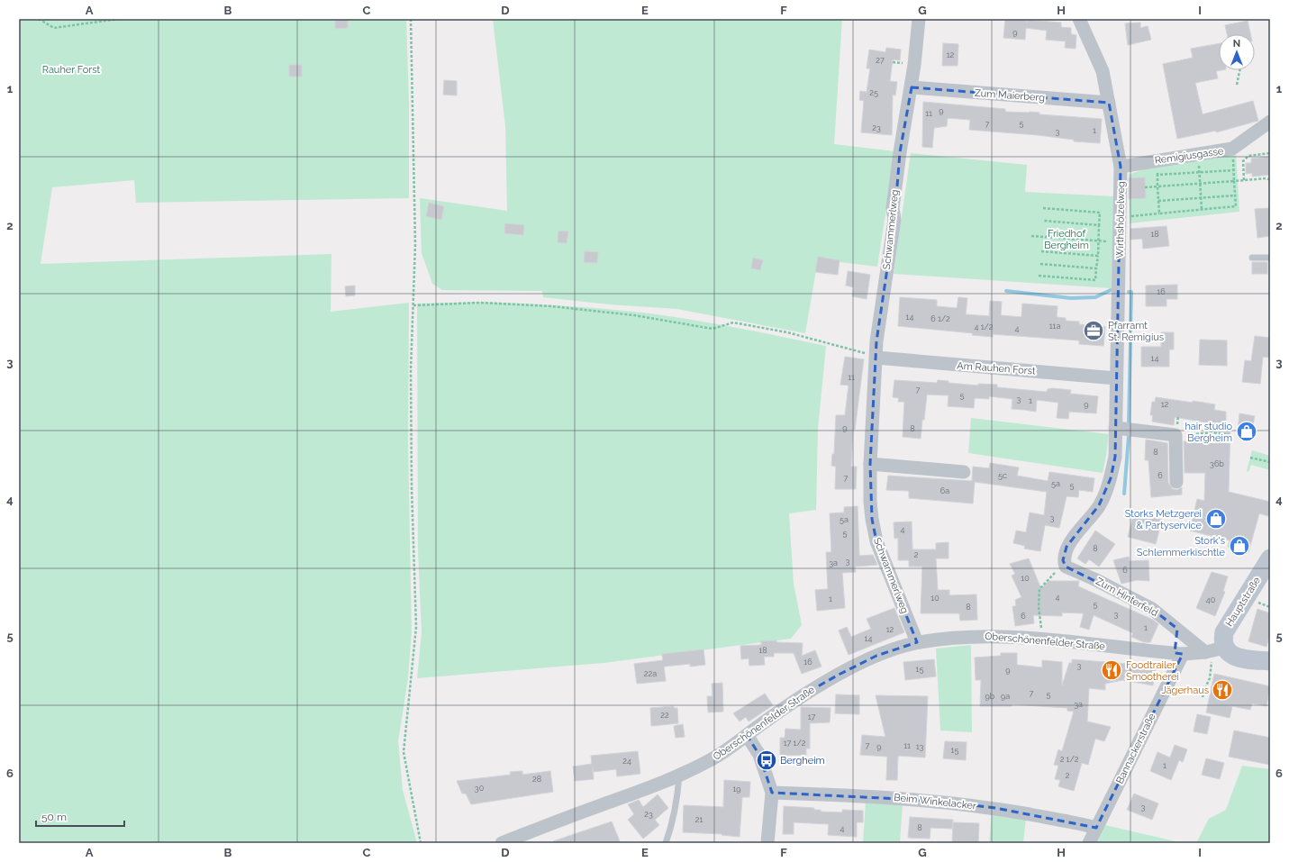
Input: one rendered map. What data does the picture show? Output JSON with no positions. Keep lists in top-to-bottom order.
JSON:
{
  "streets": {
    "street": [
      "Zum Maierberg",
      "Remigiusgasse",
      "Wirthshölzelweg",
      "Schwammerlweg",
      "Am Rauhen Forst",
      "Zum Hinterfeld",
      "Hauptstraße",
      "Oberschönenfelder Straße",
      "Bannackerstraße",
      "Beim Winkelacker"
    ]
  },
  "crossings": [
    ["Zum Maierberg", "Wirthshölzelweg"],
    ["Zum Maierberg", "Schwammerlweg"],
    ["Remigiusgasse", "Wirthshölzelweg"],
    ["Wirthshölzelweg", "Am Rauhen Forst"],
    ["Wirthshölzelweg", "Zum Hinterfeld"],
    ["Schwammerlweg", "Am Rauhen Forst"],
    ["Schwammerlweg", "Oberschönenfelder Straße"],
    ["Zum Hinterfeld", "Hauptstraße"],
    ["Zum Hinterfeld", "Oberschönenfelder Straße"],
    ["Hauptstraße", "Oberschönenfelder Straße"],
    ["Oberschönenfelder Straße", "Bannackerstraße"],
    ["Bannackerstraße", "Beim Winkelacker"]
  ],
  "parks": ["Rauher Forst", "Friedhof Bergheim"],
  "places": {
    "office": ["Pfarramt St. Remigius"],
    "shop": ["hair studio Bergheim", "Storks Metzgerei & Partyservice", "Stork's Schlemmerkischtle"],
    "restaurant": ["Foodtrailer Smootherei", "Jägerhaus"],
    "bus stop": ["Bergheim"]
  },
  "house_numbers": [
    "9",
    "12",
    "27",
    "25",
    "9",
    "11",
    "5",
    "7",
    "23",
    "1",
    "3",
    "18",
    "16",
    "14",
    "6 1/2",
    "11a",
    "4 1/2",
    "4",
    "14",
    "11",
    "7",
    "5",
    "3",
    "1",
    "9",
    "12",
    "9",
    "8",
    "8",
    "36b",
    "5c",
    "6",
    "7",
    "5a",
    "5",
    "6a",
    "3",
    "5a",
    "4",
    "5",
    "8",
    "2",
    "3",
    "3a",
    "6",
    "10",
    "4",
    "10",
    "1",
    "40",
    "5",
    "8",
    "3",
    "6",
    "1",
    "12",
    "14",
    "18",
    "16",
    "3",
    "15",
    "9",
    "22a",
    "7",
    "5",
    "9b",
    "9a",
    "3a",
    "22",
    "17",
    "17 1/2",
    "7",
    "11",
    "9",
    "13",
    "15",
    "2 1/2",
    "24",
    "1",
    "2",
    "28",
    "30",
    "19",
    "3",
    "23",
    "21",
    "8",
    "4"
  ],
  "scale_bar": "50 m",
  "north": "top",
  "grid": {
    "columns": [
      "A",
      "B",
      "C",
      "D",
      "E",
      "F",
      "G",
      "H",
      "I"
    ],
    "rows": [
      "1",
      "2",
      "3",
      "4",
      "5",
      "6"
    ]
  }
}
